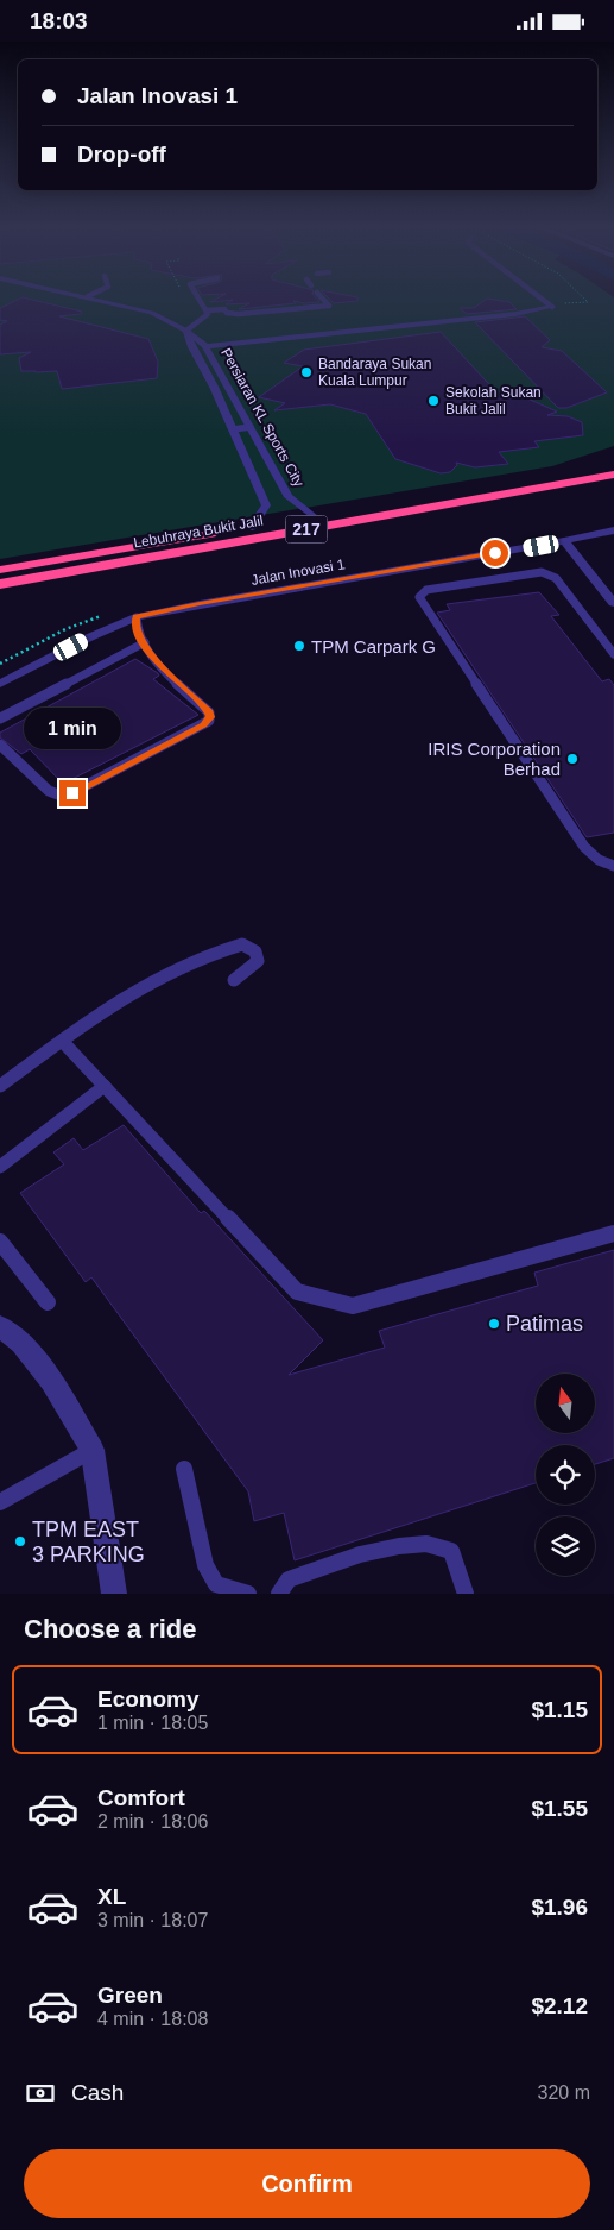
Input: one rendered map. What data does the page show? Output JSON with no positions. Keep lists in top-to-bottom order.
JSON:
{
  "streets": {
    "highway": ["217", "Lebuhraya Bukit Jalil"],
    "street": ["Persiaran KL Sports City", "Jalan Inovasi 1"]
  },
  "crossings": [
    ["Persiaran KL Sports City", "Lebuhraya Bukit Jalil"]
  ],
  "places": [
    "Bandaraya Sukan Kuala Lumpur",
    "Sekolah Sukan Bukit Jalil",
    "TPM Carpark G",
    "IRIS Corporation Berhad",
    "Patimas",
    "TPM EAST 3 PARKING"
  ],
  "north": "top",
  "page": {
    "status": "18:03",
    "banner": ["Jalan Inovasi 1", "Drop-off"],
    "bubble": "1 min",
    "heading": "Choose a ride",
    "list": [
      {
        "name": "Economy",
        "note": "1 min · 18:05",
        "value": "$1.15"
      },
      {
        "name": "Comfort",
        "note": "2 min · 18:06",
        "value": "$1.55"
      },
      {
        "name": "XL",
        "note": "3 min · 18:07",
        "value": "$1.96"
      },
      {
        "name": "Green",
        "note": "4 min · 18:08",
        "value": "$2.12"
      }
    ],
    "pay": ["Cash", "320 m"],
    "buttons": "Confirm"
  }
}
